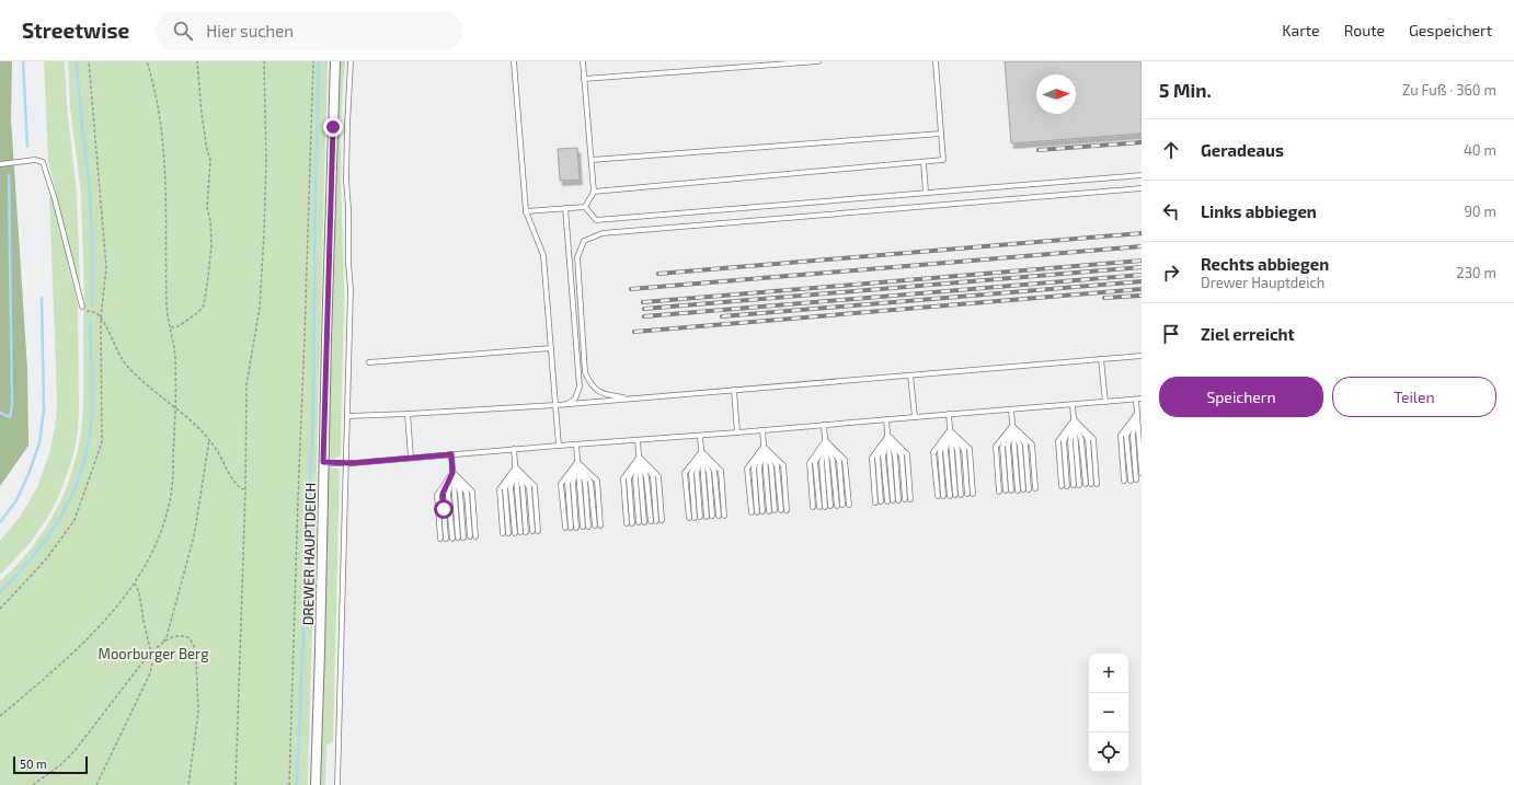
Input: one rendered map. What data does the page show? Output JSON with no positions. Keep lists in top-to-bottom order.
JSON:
{
  "streets": {
    "street": ["DREWER HAUPTDEICH"]
  },
  "parks": ["Moorburger Berg"],
  "scale_bar": "50 m",
  "north": "right",
  "page": {
    "header": "Streetwise",
    "search": "Hier suchen",
    "nav": ["Karte", "Route", "Gespeichert"],
    "heading": ["5 Min.", "Zu Fuß · 360 m"],
    "list": [
      ["Geradeaus", "40 m"],
      ["Links abbiegen", "90 m"],
      ["Rechts abbiegen", "Drewer Hauptdeich", "230 m"],
      "Ziel erreicht"
    ],
    "buttons": ["Speichern", "Teilen"],
    "map_buttons": ["+", "−"],
    "scale": "50 m"
  }
}
